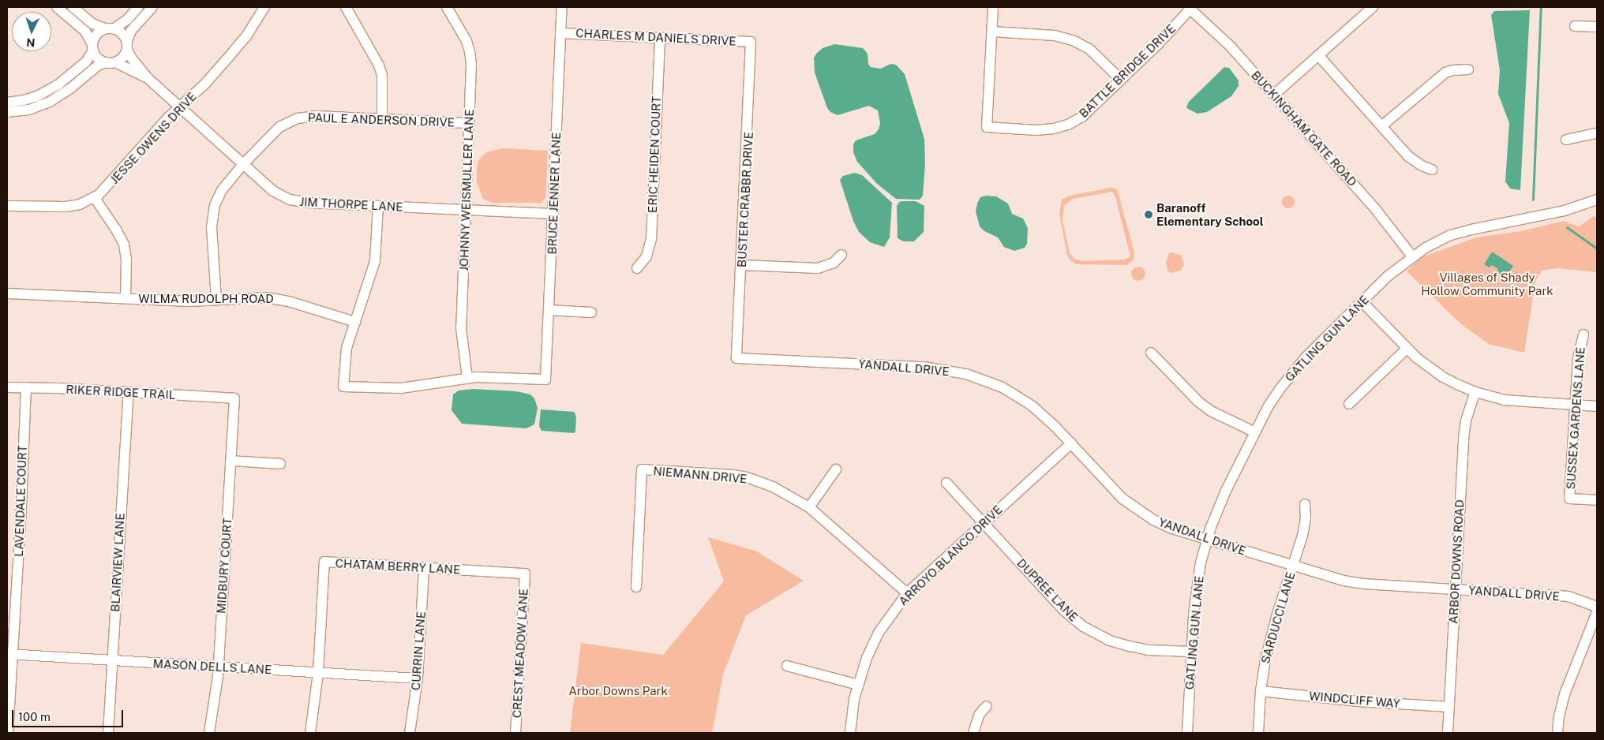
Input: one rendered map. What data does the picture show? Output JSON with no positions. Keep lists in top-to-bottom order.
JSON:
{
  "streets": {
    "street": [
      "CHARLES M DANIELS DRIVE",
      "BATTLE BRIDGE DRIVE",
      "PAUL E ANDERSON DRIVE",
      "BUCKINGHAM GATE ROAD",
      "JESSE OWENS DRIVE",
      "ERIC HEIDEN COURT",
      "JOHNNY WEISMULLER LANE",
      "BRUCE JENNER LANE",
      "BUSTER CRABBR DRIVE",
      "JIM THORPE LANE",
      "WILMA RUDOLPH ROAD",
      "GATLING GUN LANE",
      "YANDALL DRIVE",
      "RIKER RIDGE TRAIL",
      "SUSSEX GARDENS LANE",
      "NIEMANN DRIVE",
      "LAVENDALE COURT",
      "ARROYO BLANCO DRIVE",
      "ARBOR DOWNS ROAD",
      "BLAIRVIEW LANE",
      "MIDBURY COURT",
      "CHATAM BERRY LANE",
      "DUPREE LANE",
      "SARDUCCI LANE",
      "CURRIN LANE",
      "CREST MEADOW LANE",
      "MASON DELLS LANE",
      "WINDCLIFF WAY"
    ]
  },
  "crossings": [
    ["CHARLES M DANIELS DRIVE", "ERIC HEIDEN COURT"],
    ["CHARLES M DANIELS DRIVE", "BRUCE JENNER LANE"],
    ["CHARLES M DANIELS DRIVE", "BUSTER CRABBR DRIVE"],
    ["BATTLE BRIDGE DRIVE", "BUCKINGHAM GATE ROAD"],
    ["PAUL E ANDERSON DRIVE", "JOHNNY WEISMULLER LANE"],
    ["PAUL E ANDERSON DRIVE", "JIM THORPE LANE"],
    ["PAUL E ANDERSON DRIVE", "WILMA RUDOLPH ROAD"],
    ["BUCKINGHAM GATE ROAD", "GATLING GUN LANE"],
    ["JESSE OWENS DRIVE", "JIM THORPE LANE"],
    ["JOHNNY WEISMULLER LANE", "BRUCE JENNER LANE"],
    ["JOHNNY WEISMULLER LANE", "JIM THORPE LANE"],
    ["BRUCE JENNER LANE", "JIM THORPE LANE"],
    ["BUSTER CRABBR DRIVE", "YANDALL DRIVE"],
    ["GATLING GUN LANE", "YANDALL DRIVE"],
    ["GATLING GUN LANE", "DUPREE LANE"],
    ["YANDALL DRIVE", "ARROYO BLANCO DRIVE"],
    ["YANDALL DRIVE", "ARBOR DOWNS ROAD"],
    ["YANDALL DRIVE", "SARDUCCI LANE"],
    ["RIKER RIDGE TRAIL", "LAVENDALE COURT"],
    ["RIKER RIDGE TRAIL", "BLAIRVIEW LANE"],
    ["RIKER RIDGE TRAIL", "MIDBURY COURT"],
    ["NIEMANN DRIVE", "ARROYO BLANCO DRIVE"],
    ["LAVENDALE COURT", "MASON DELLS LANE"],
    ["ARROYO BLANCO DRIVE", "DUPREE LANE"],
    ["ARBOR DOWNS ROAD", "WINDCLIFF WAY"],
    ["BLAIRVIEW LANE", "MASON DELLS LANE"],
    ["MIDBURY COURT", "MASON DELLS LANE"],
    ["CHATAM BERRY LANE", "CURRIN LANE"],
    ["CHATAM BERRY LANE", "CREST MEADOW LANE"],
    ["CHATAM BERRY LANE", "MASON DELLS LANE"],
    ["SARDUCCI LANE", "WINDCLIFF WAY"],
    ["CURRIN LANE", "MASON DELLS LANE"]
  ],
  "parks": ["Villages of Shady Hollow Community Park", "Arbor Downs Park"],
  "places": ["Baranoff Elementary School"],
  "scale_bar": "100 m",
  "north": "bottom"
}
